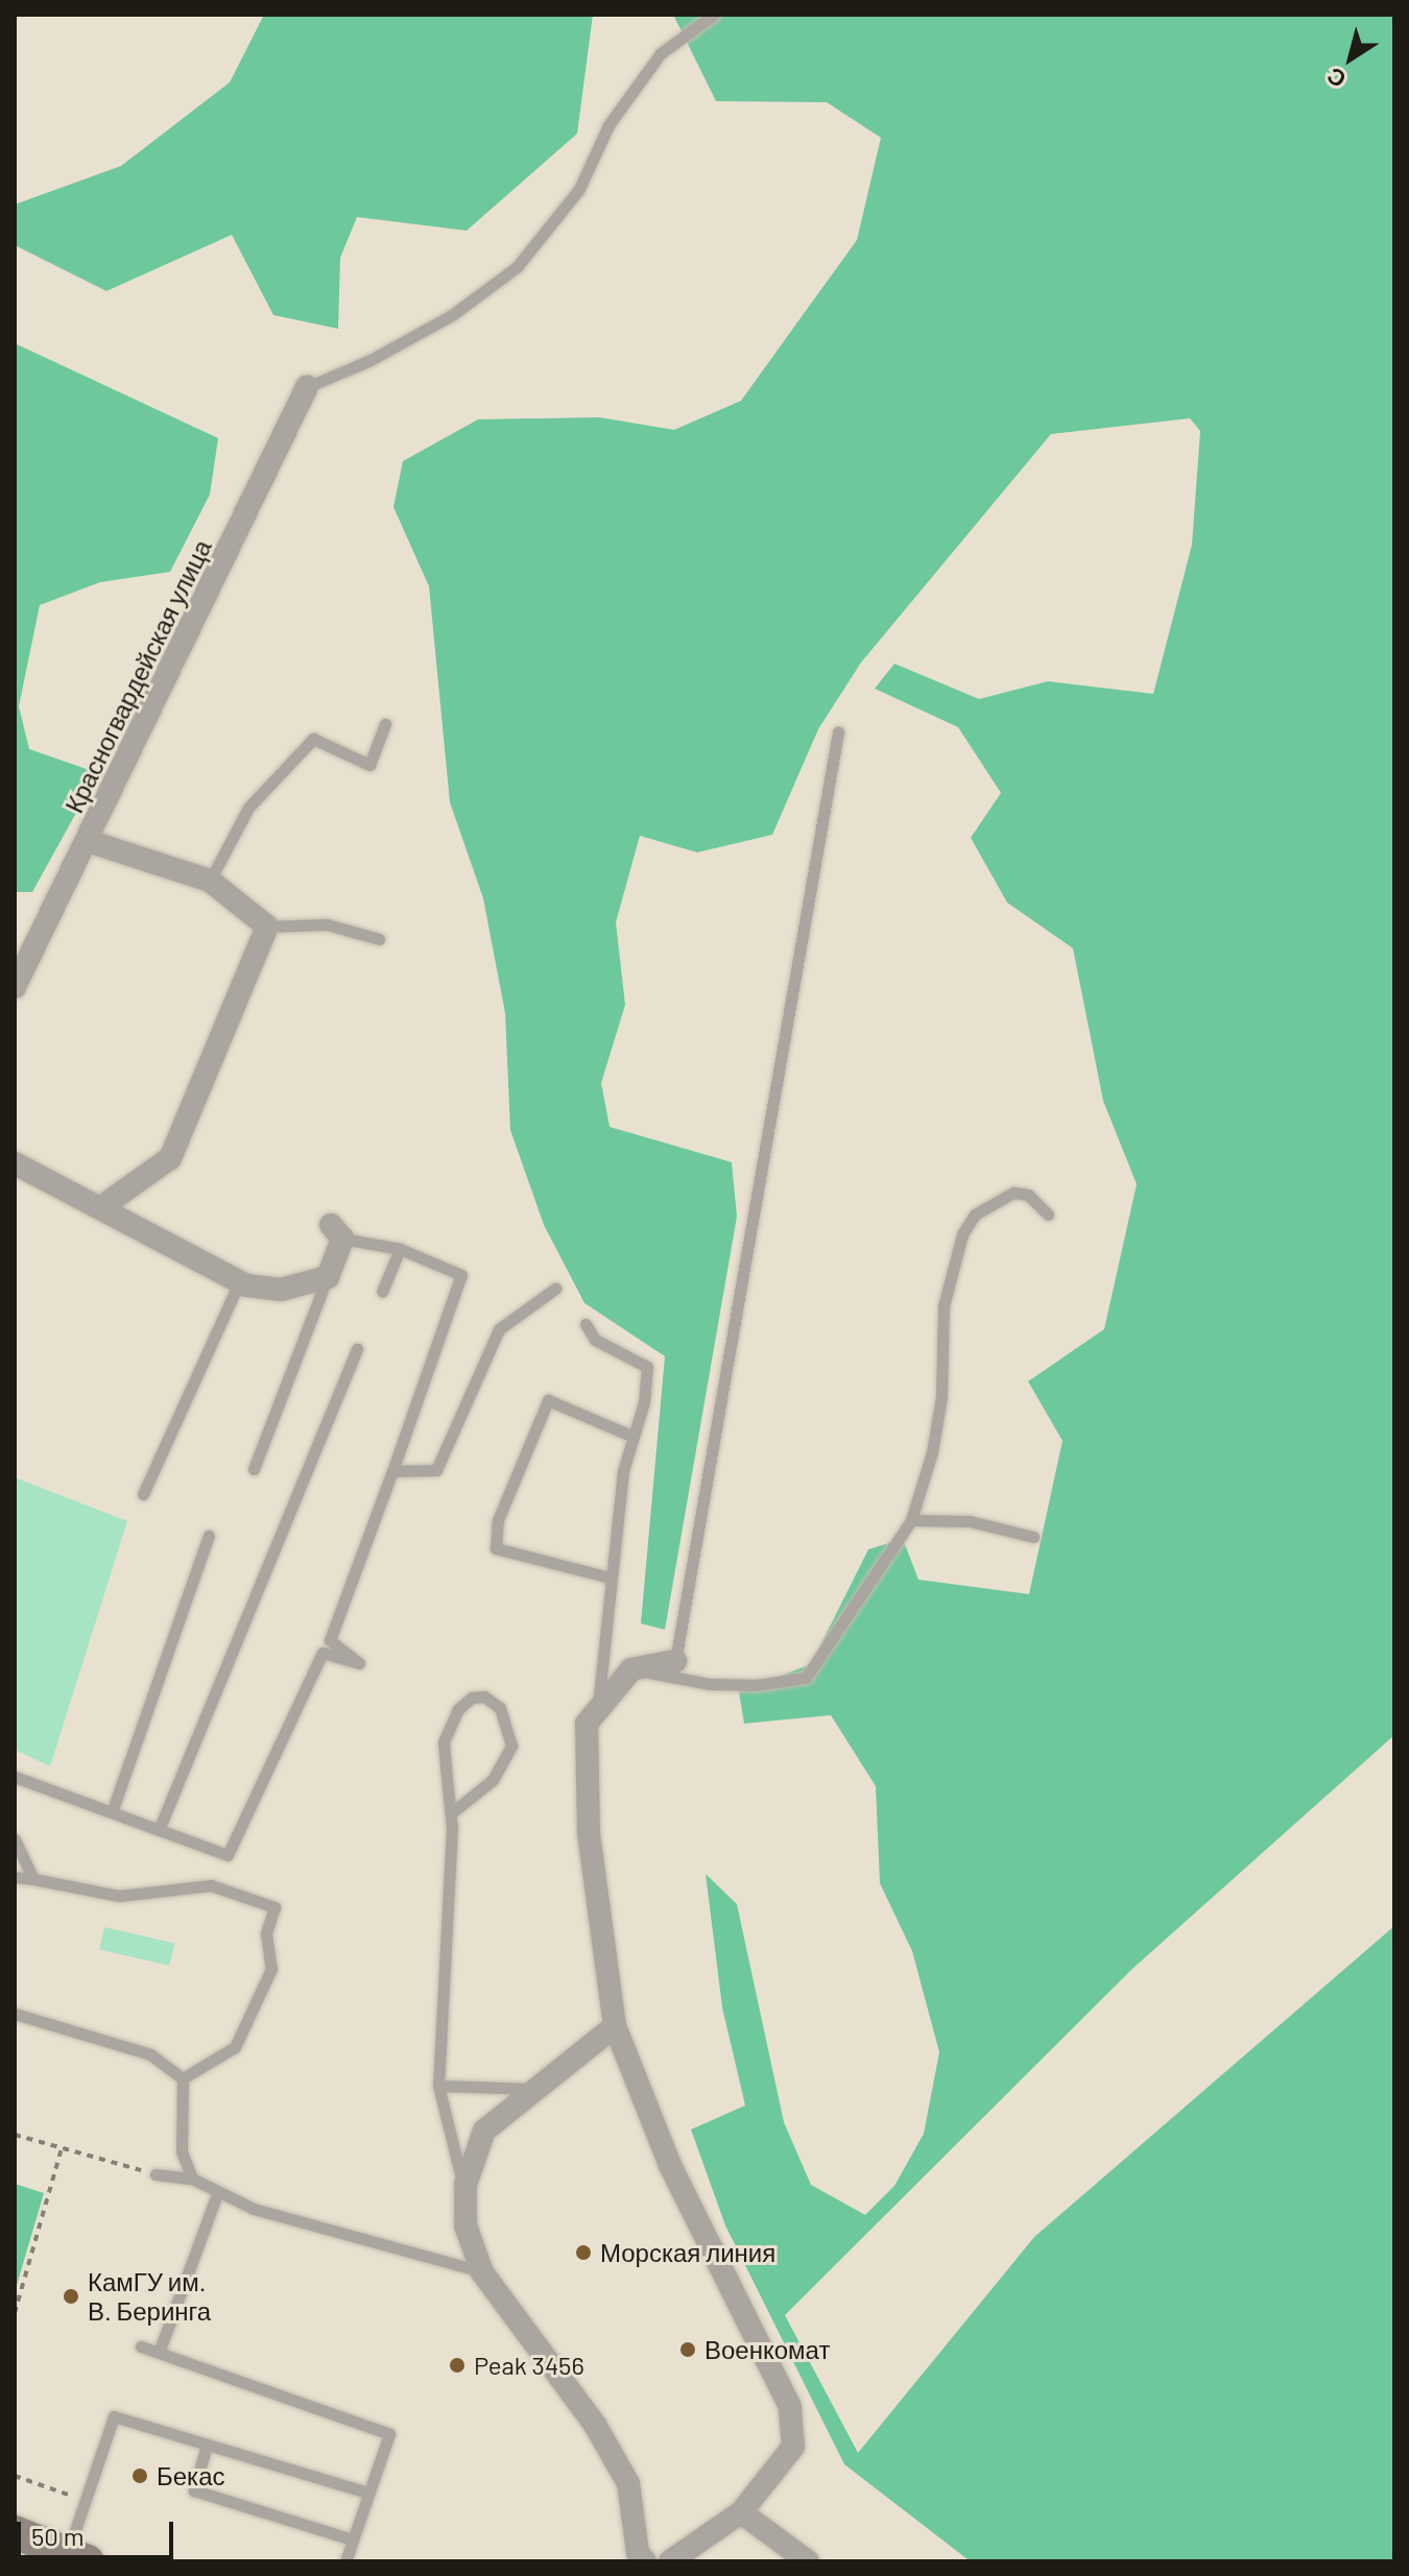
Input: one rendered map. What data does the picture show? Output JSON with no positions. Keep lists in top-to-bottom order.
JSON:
{
  "streets": {
    "street": ["Красногвардейская улица"]
  },
  "places": [
    "Морская линия",
    "КамГУ им. В. Беринга",
    "Военкомат",
    "Peak 3456",
    "Бекас"
  ],
  "scale_bar": "50 m",
  "north": "bottom left"
}
